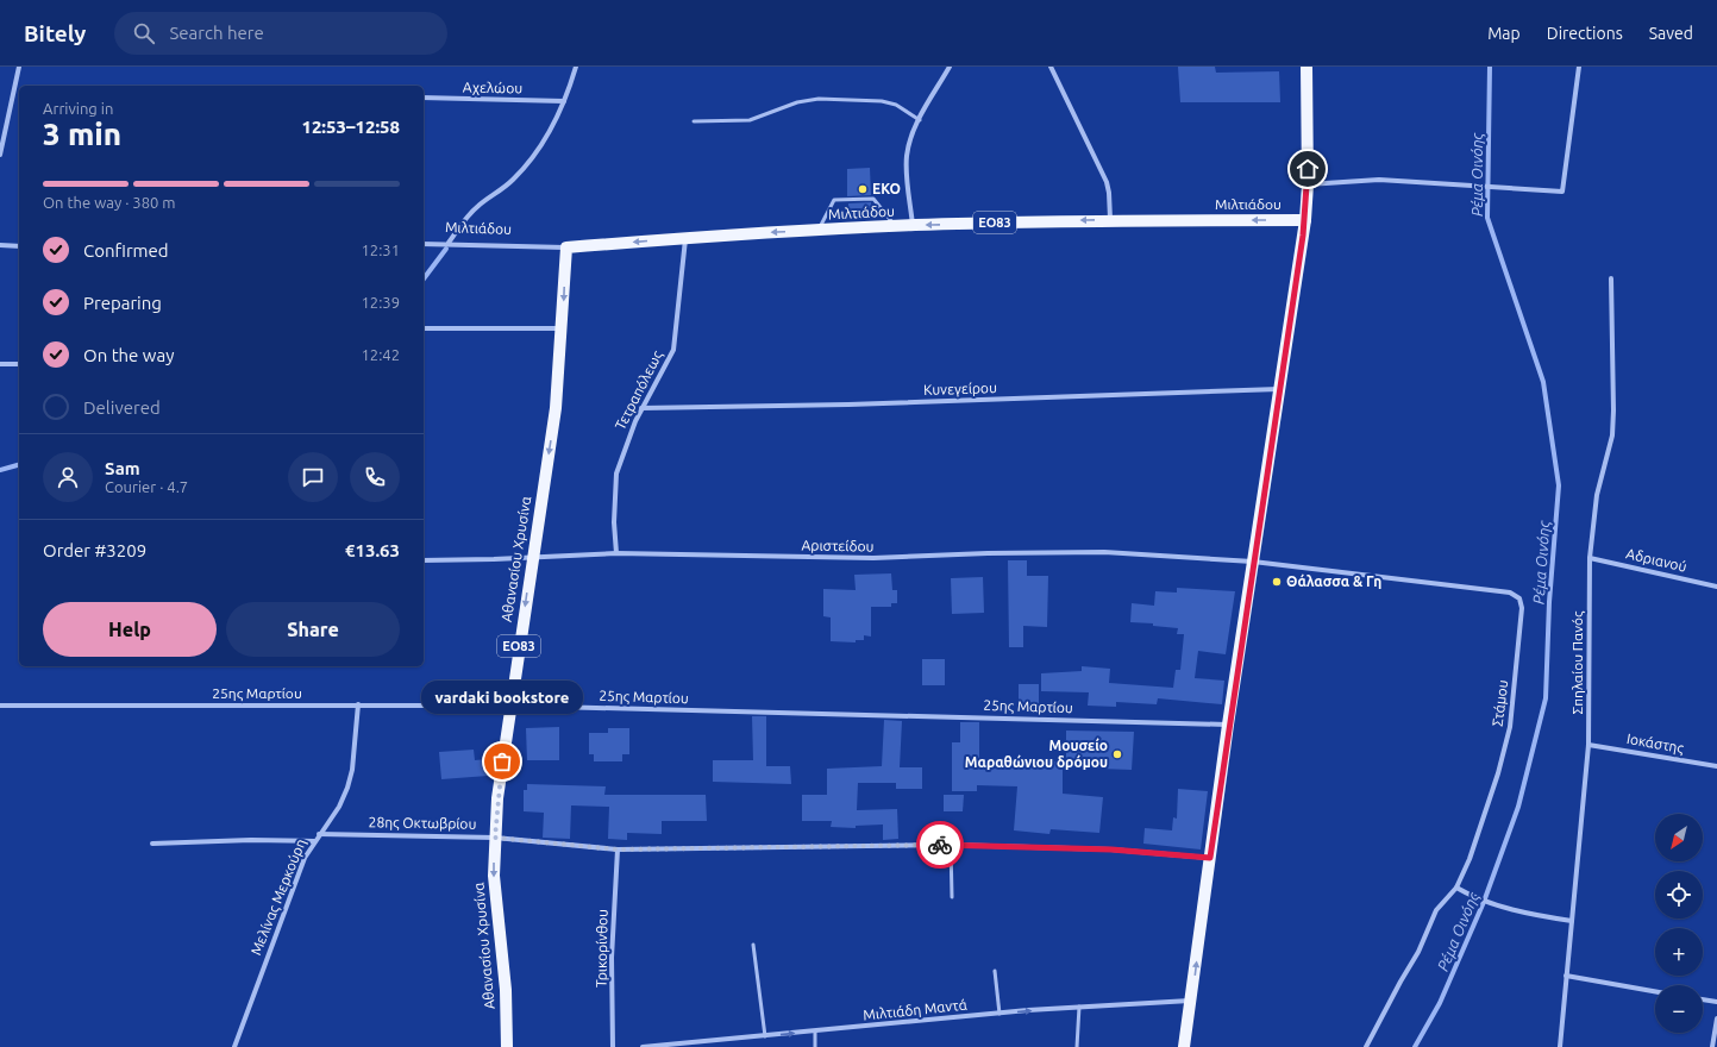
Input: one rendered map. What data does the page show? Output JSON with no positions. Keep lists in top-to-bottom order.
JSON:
{
  "streets": {
    "main road": ["Μιλτιάδου", "ΕΟ83", "Αθανασίου Χρυσίνα"],
    "street": [
      "Αχελώου",
      "Κυνεγείρου",
      "Τετραπόλεως",
      "Αριστείδου",
      "Αδριανού",
      "Σπηλαίου Πανός",
      "25ης Μαρτίου",
      "Στάμου",
      "Ιοκάστης",
      "28ης Οκτωβρίου",
      "Μελίνας Μερκούρη",
      "Τρικορίνθου",
      "Μιλτιάδη Μαντά"
    ]
  },
  "crossings": [
    ["Μιλτιάδου", "Τετραπόλεως"],
    ["Μιλτιάδου", "Αθανασίου Χρυσίνα"],
    ["Κυνεγείρου", "Τετραπόλεως"],
    ["Τετραπόλεως", "Αριστείδου"],
    ["Αριστείδου", "Αθανασίου Χρυσίνα"],
    ["Αριστείδου", "Στάμου"],
    ["Αθανασίου Χρυσίνα", "25ης Μαρτίου"],
    ["Αθανασίου Χρυσίνα", "28ης Οκτωβρίου"],
    ["Αδριανού", "Σπηλαίου Πανός"],
    ["Σπηλαίου Πανός", "Ιοκάστης"],
    ["25ης Μαρτίου", "Μελίνας Μερκούρη"],
    ["28ης Οκτωβρίου", "Μελίνας Μερκούρη"],
    ["28ης Οκτωβρίου", "Τρικορίνθου"]
  ],
  "one_way": ["Μιλτιάδου", "Αθανασίου Χρυσίνα"],
  "water": ["Ρέμα Οινόης"],
  "places": [
    "EKO",
    "Θάλασσα & Γη",
    "Μουσείο Μαραθώνιου δρόμου",
    "vardaki bookstore"
  ],
  "north": "bottom left",
  "page": {
    "header": "Bitely",
    "search": "Search here",
    "nav": ["Map", "Directions", "Saved"],
    "heading": ["3 min", "Arriving in", "12:53–12:58"],
    "panel": [
      "Sam",
      "Courier · 4.7",
      "Order #3209",
      "€13.63"
    ],
    "bar": "On the way · 380 m",
    "list": [
      ["Confirmed", "12:31"],
      ["Preparing", "12:39"],
      ["On the way", "12:42"],
      "Delivered"
    ],
    "buttons": ["Help", "Share"],
    "bubble": "vardaki bookstore",
    "map_buttons": ["+", "−"]
  }
}
